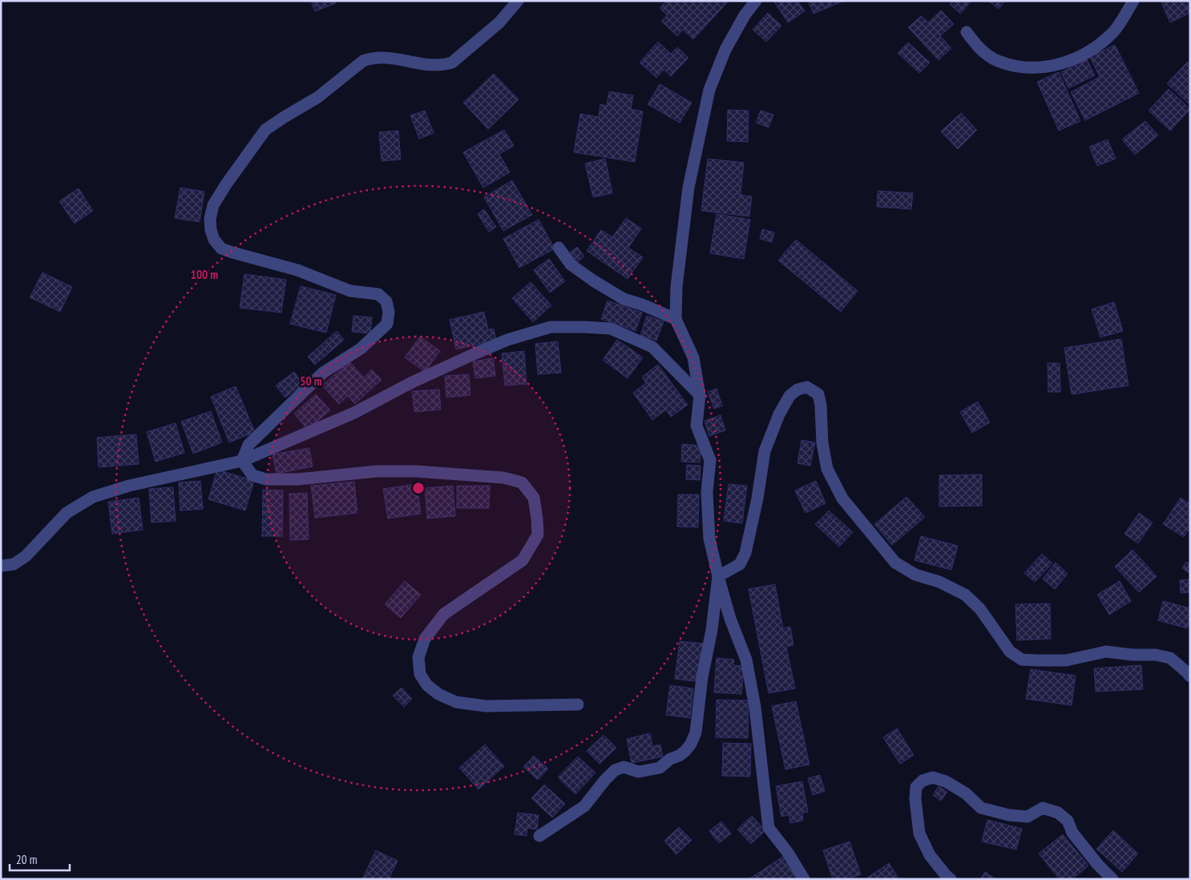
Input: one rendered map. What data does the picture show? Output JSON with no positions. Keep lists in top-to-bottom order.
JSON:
{
  "scale_bar": "20 m",
  "rings": ["100 m", "50 m"]
}
